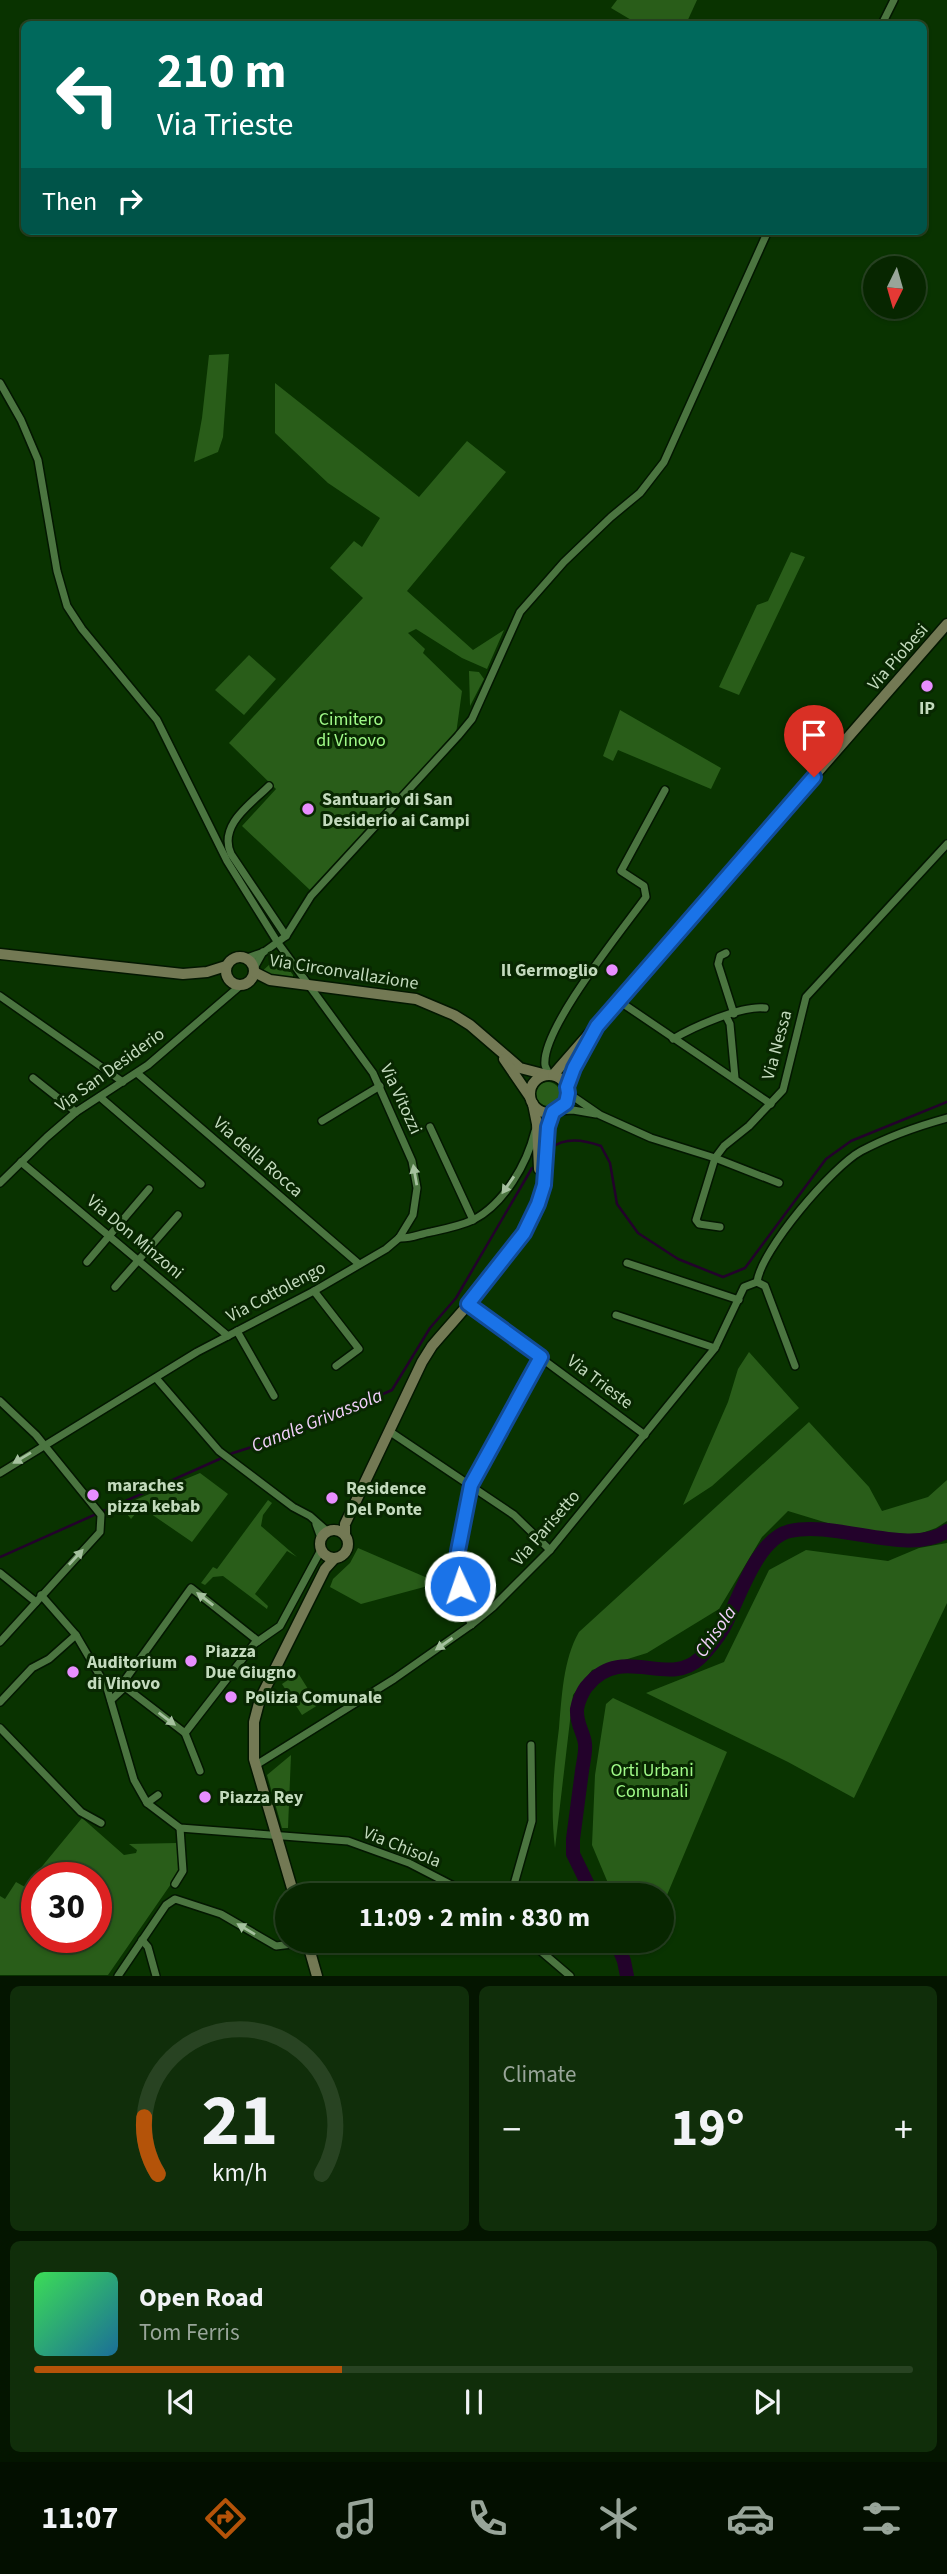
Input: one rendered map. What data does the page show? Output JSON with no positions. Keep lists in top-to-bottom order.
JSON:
{
  "streets": {
    "street": [
      "Via Piobesi",
      "Via Circonvallazione",
      "Via Nessa",
      "Via San Desiderio",
      "Via Vitozzi",
      "Via della Rocca",
      "Via Don Minzoni",
      "Via Cottolengo",
      "Via Trieste",
      "Via Parisetto",
      "Via Chisola"
    ]
  },
  "crossings": [
    ["Via Piobesi", "Via Circonvallazione"],
    ["Via Circonvallazione", "Via Vitozzi"],
    ["Via San Desiderio", "Via della Rocca"],
    ["Via San Desiderio", "Via Don Minzoni"],
    ["Via Vitozzi", "Via Cottolengo"],
    ["Via della Rocca", "Via Cottolengo"],
    ["Via Don Minzoni", "Via Cottolengo"],
    ["Via Trieste", "Via Parisetto"]
  ],
  "one_way": ["Via Parisetto"],
  "water": ["Canale Grivassola", "Chisola"],
  "parks": ["Cimitero di Vinovo", "Orti Urbani Comunali"],
  "places": [
    "IP",
    "Santuario di San Desiderio ai Campi",
    "Il Germoglio",
    "maraches pizza kebab",
    "Residence Del Ponte",
    "Piazza Due Giugno",
    "Auditorium di Vinovo",
    "Polizia Comunale",
    "Piazza Rey"
  ],
  "north": "bottom",
  "page": {
    "turn": ["210 m", "Via Trieste"],
    "then": "Then",
    "limit": "30",
    "trip": "11:09 · 2 min · 830 m",
    "tile": "Climate",
    "heat": ["−", "19°", "+"],
    "song": ["Open Road", "Tom Ferris"],
    "tabs": "11:07",
    "gauge": ["21", "km/h"]
  }
}
